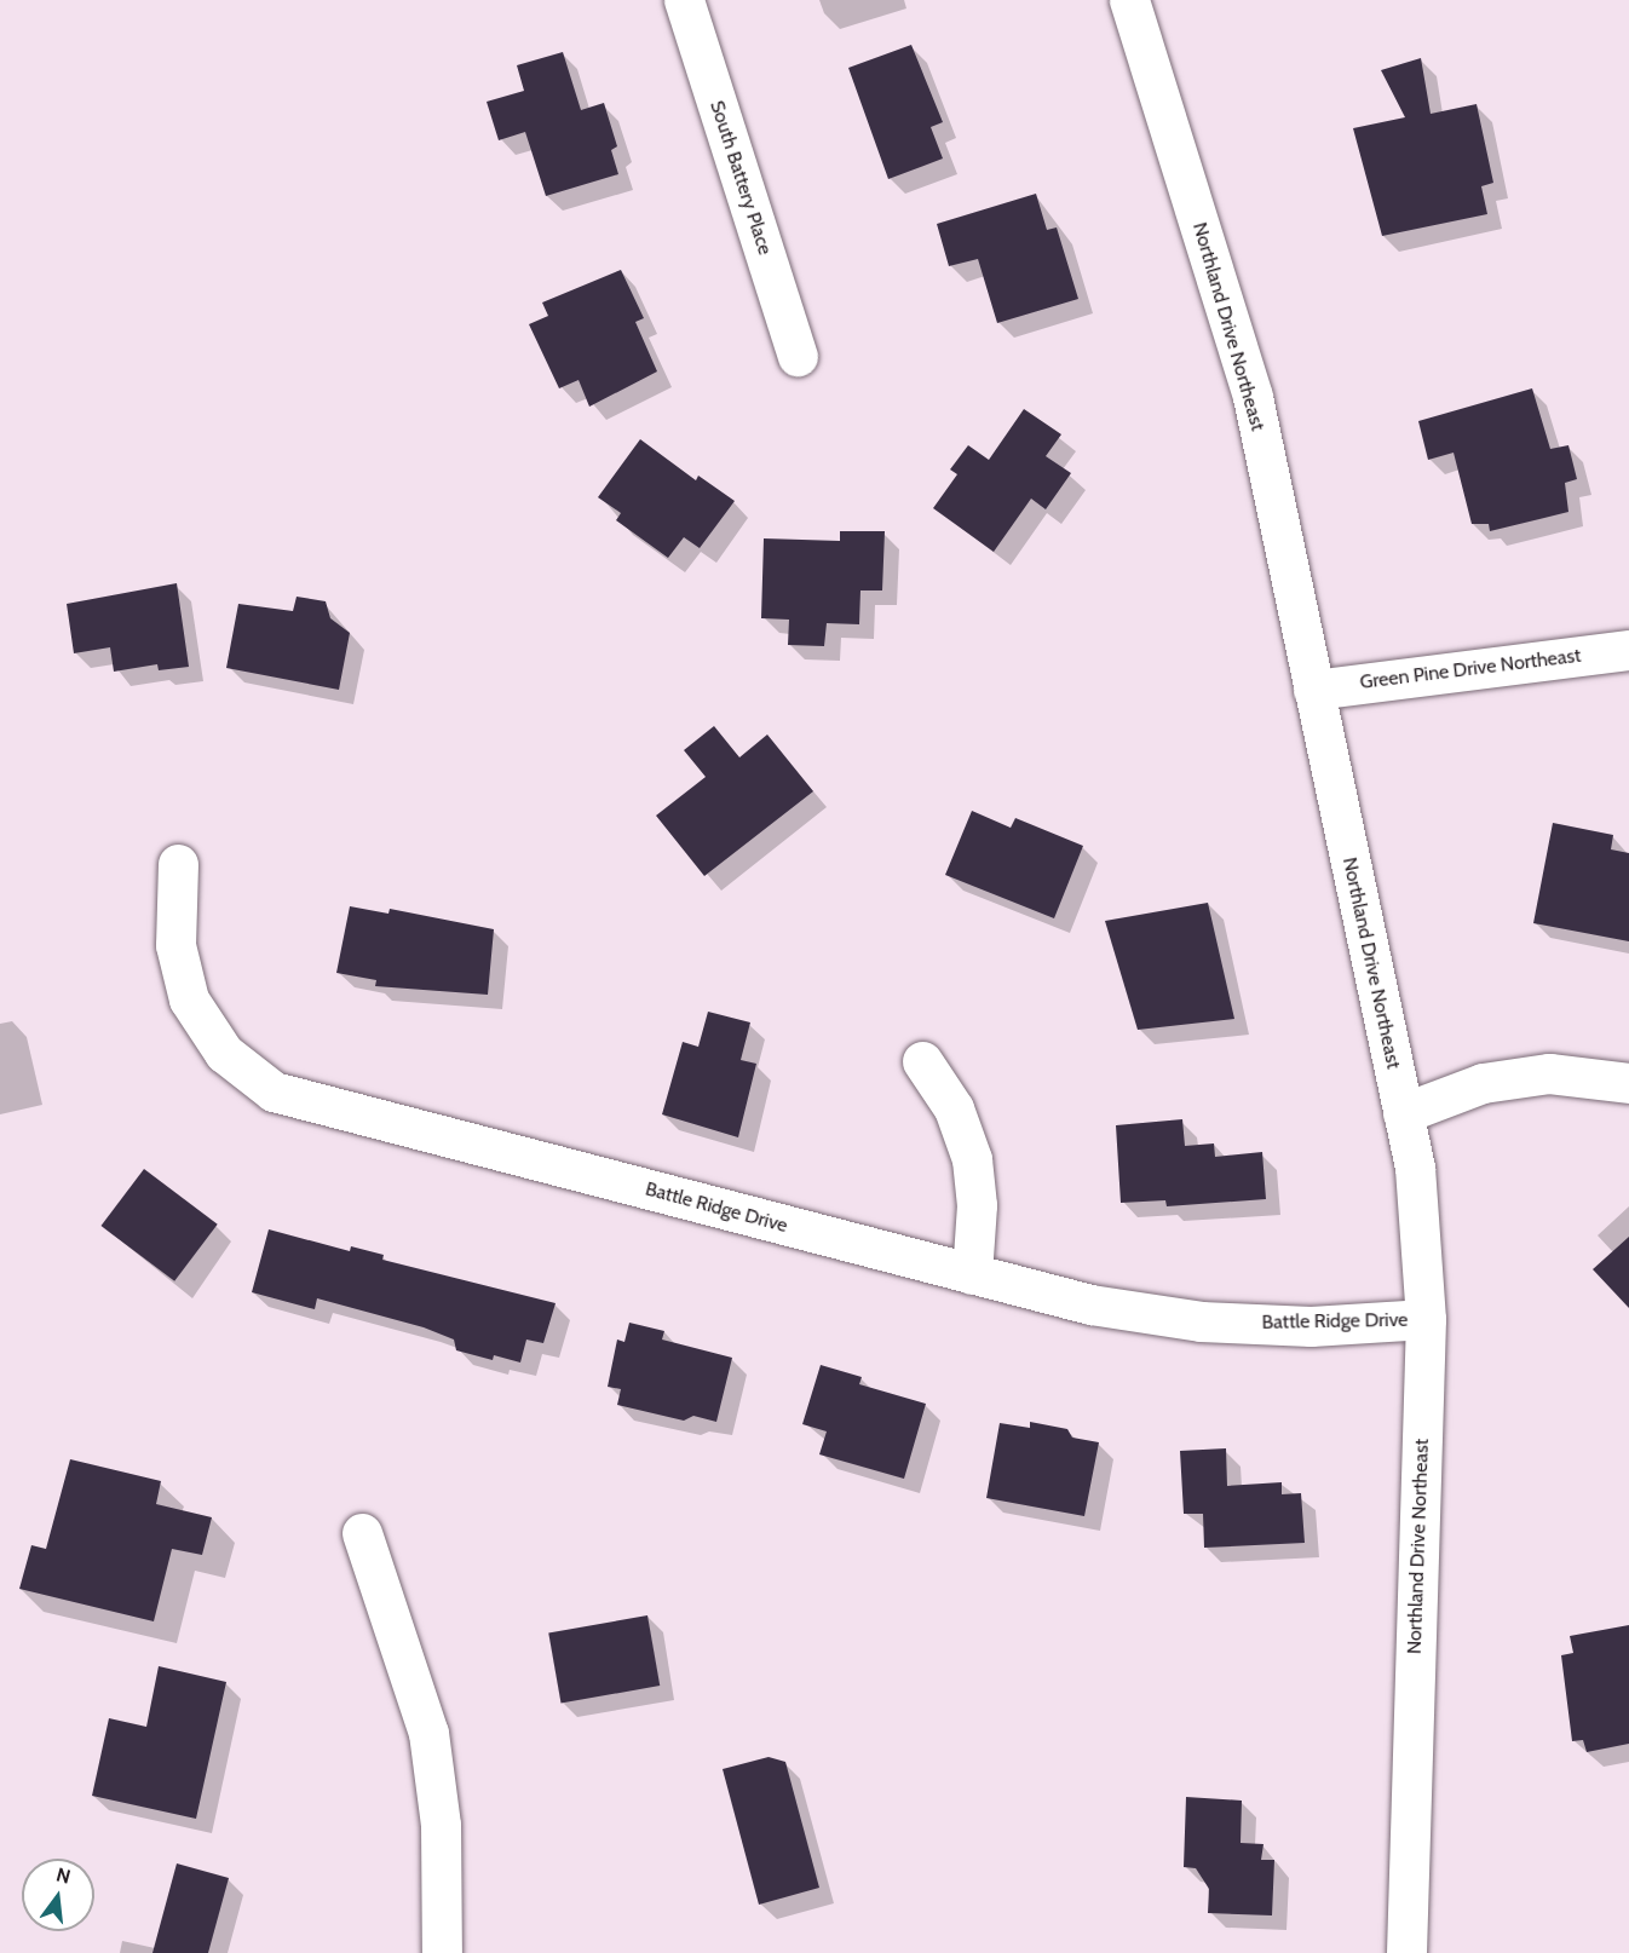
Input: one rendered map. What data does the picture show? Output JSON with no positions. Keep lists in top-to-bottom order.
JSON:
{
  "streets": {
    "street": [
      "South Battery Place",
      "Northland Drive Northeast",
      "Green Pine Drive Northeast",
      "Battle Ridge Drive"
    ]
  },
  "crossings": [
    ["Northland Drive Northeast", "Green Pine Drive Northeast"],
    ["Northland Drive Northeast", "Battle Ridge Drive"]
  ],
  "north": "top"
}
